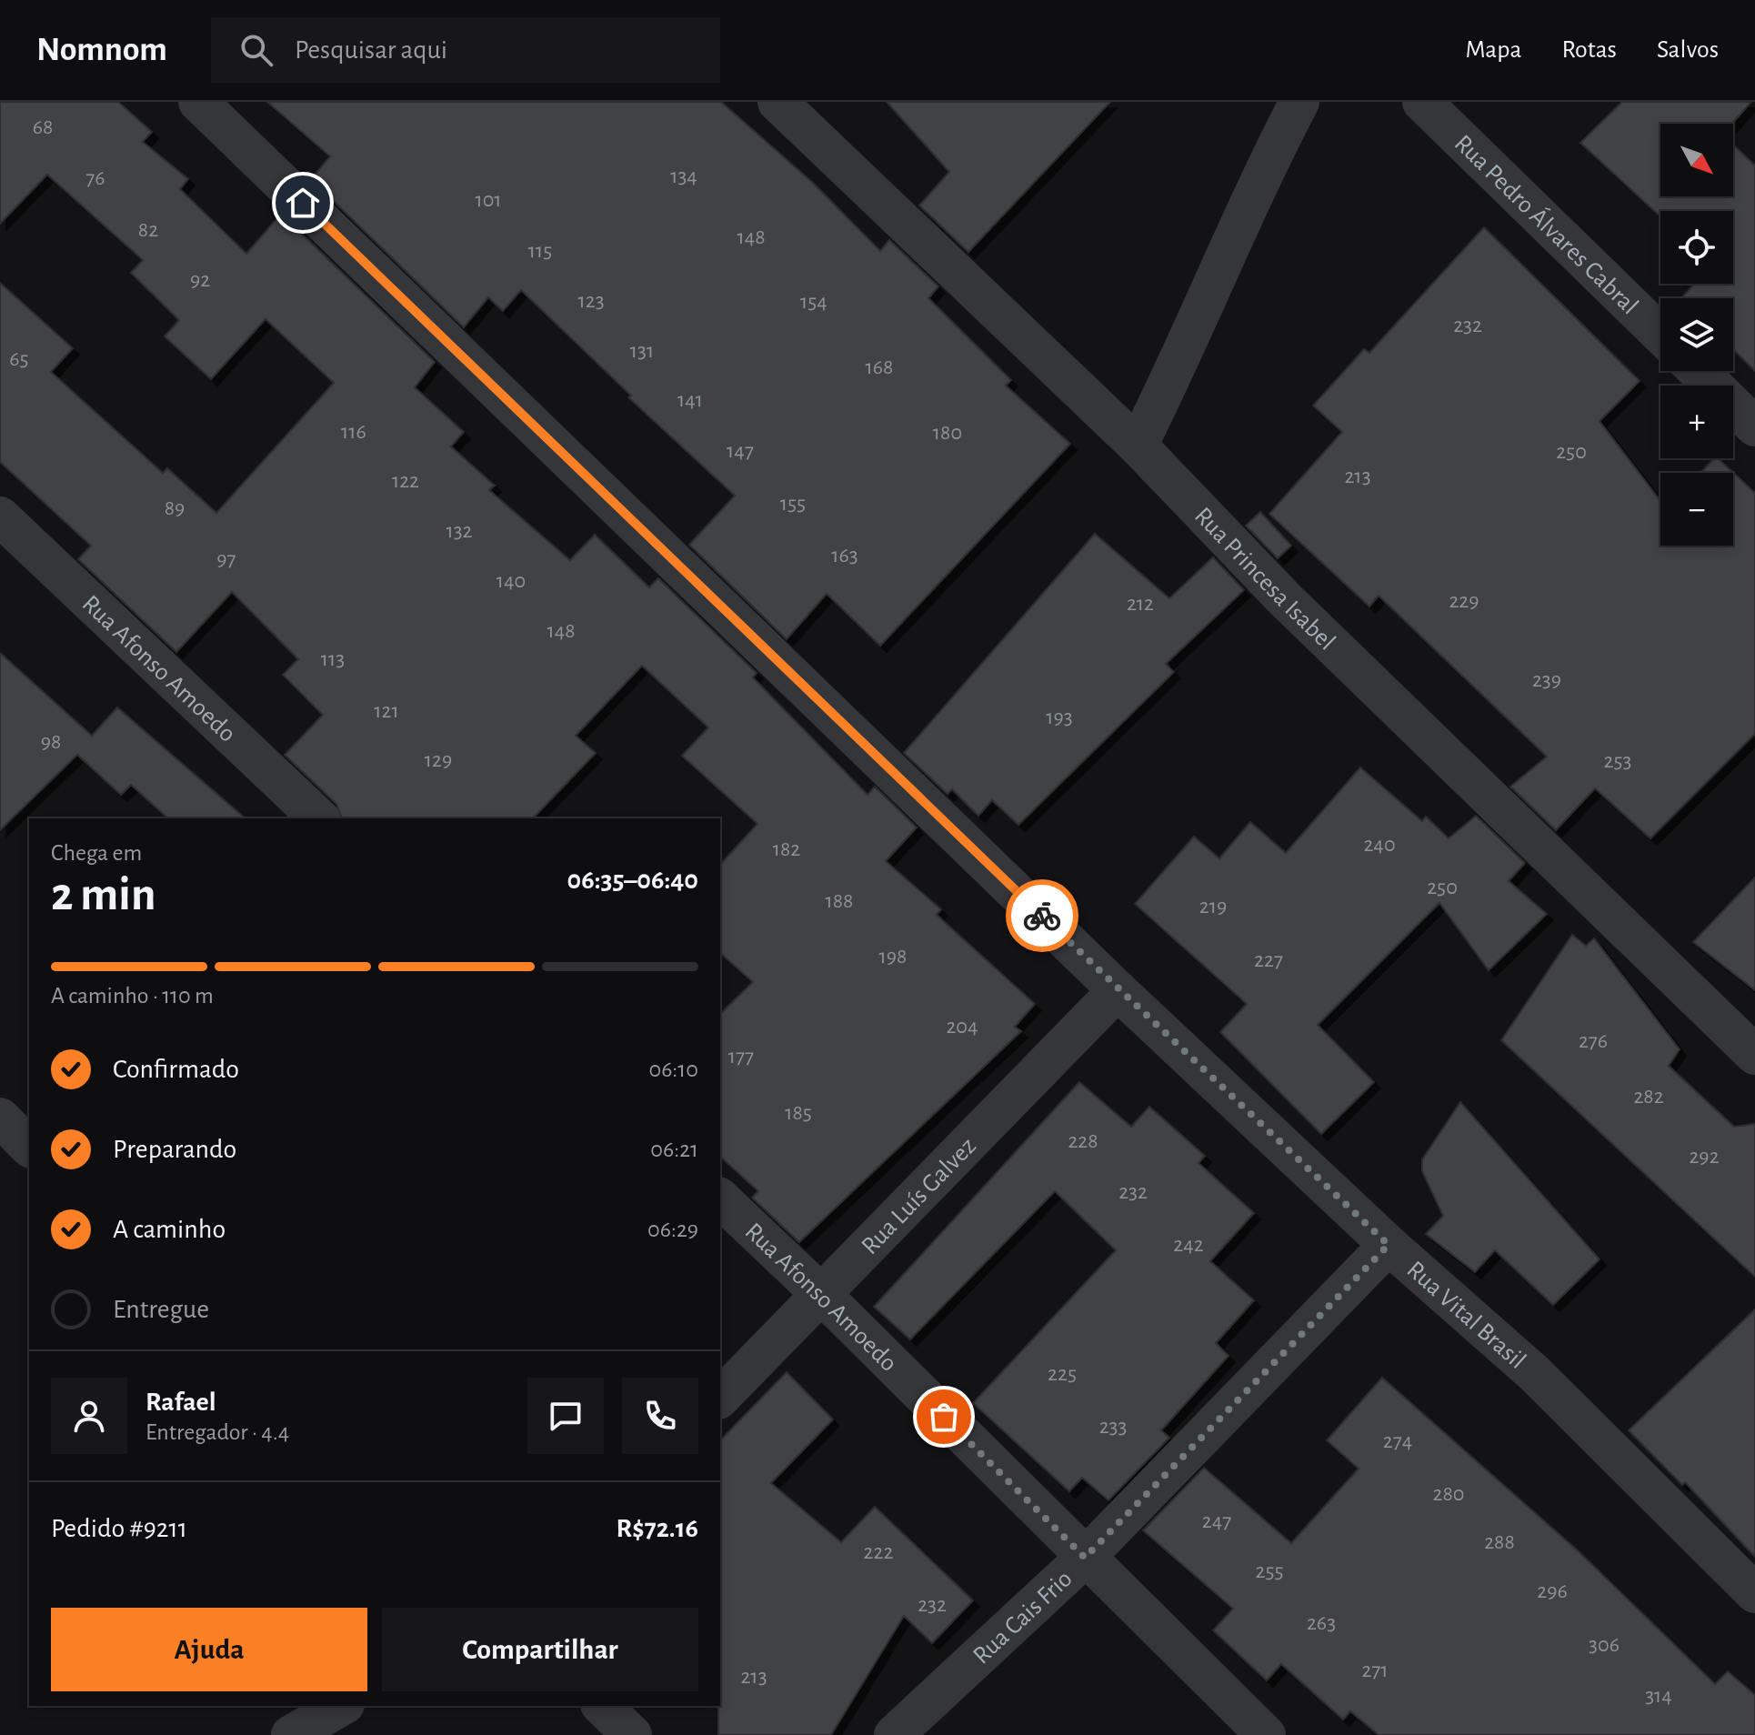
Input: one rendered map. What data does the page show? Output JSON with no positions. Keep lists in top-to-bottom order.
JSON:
{
  "streets": {
    "street": [
      "Rua Pedro Álvares Cabral",
      "Rua Princesa Isabel",
      "Rua Afonso Amoedo",
      "Rua Luís Galvez",
      "Rua Vital Brasil",
      "Rua Cais Frio"
    ]
  },
  "crossings": [
    ["Rua Afonso Amoedo", "Rua Luís Galvez"],
    ["Rua Afonso Amoedo", "Rua Cais Frio"],
    ["Rua Luís Galvez", "Rua Vital Brasil"],
    ["Rua Vital Brasil", "Rua Cais Frio"]
  ],
  "house_numbers": [
    "68",
    "134",
    "76",
    "101",
    "82",
    "148",
    "115",
    "92",
    "123",
    "154",
    "232",
    "131",
    "65",
    "168",
    "141",
    "116",
    "180",
    "147",
    "250",
    "213",
    "122",
    "155",
    "89",
    "132",
    "163",
    "97",
    "140",
    "229",
    "212",
    "148",
    "113",
    "239",
    "121",
    "193",
    "98",
    "129",
    "253",
    "240",
    "182",
    "250",
    "188",
    "219",
    "198",
    "227",
    "204",
    "276",
    "177",
    "282",
    "185",
    "228",
    "292",
    "232",
    "242",
    "225",
    "233",
    "274",
    "280",
    "247",
    "288",
    "222",
    "255",
    "296",
    "232",
    "263",
    "306",
    "271",
    "213",
    "314"
  ],
  "north": "bottom right",
  "page": {
    "header": "Nomnom",
    "search": "Pesquisar aqui",
    "nav": ["Mapa", "Rotas", "Salvos"],
    "map_buttons": ["+", "−"],
    "heading": ["2 min", "Chega em", "06:35–06:40"],
    "panel": [
      "Rafael",
      "Entregador · 4.4",
      "Pedido #9211",
      "R$72.16"
    ],
    "bar": "A caminho · 110 m",
    "list": [
      ["Confirmado", "06:10"],
      ["Preparando", "06:21"],
      ["A caminho", "06:29"],
      "Entregue"
    ],
    "buttons": ["Ajuda", "Compartilhar"]
  }
}
